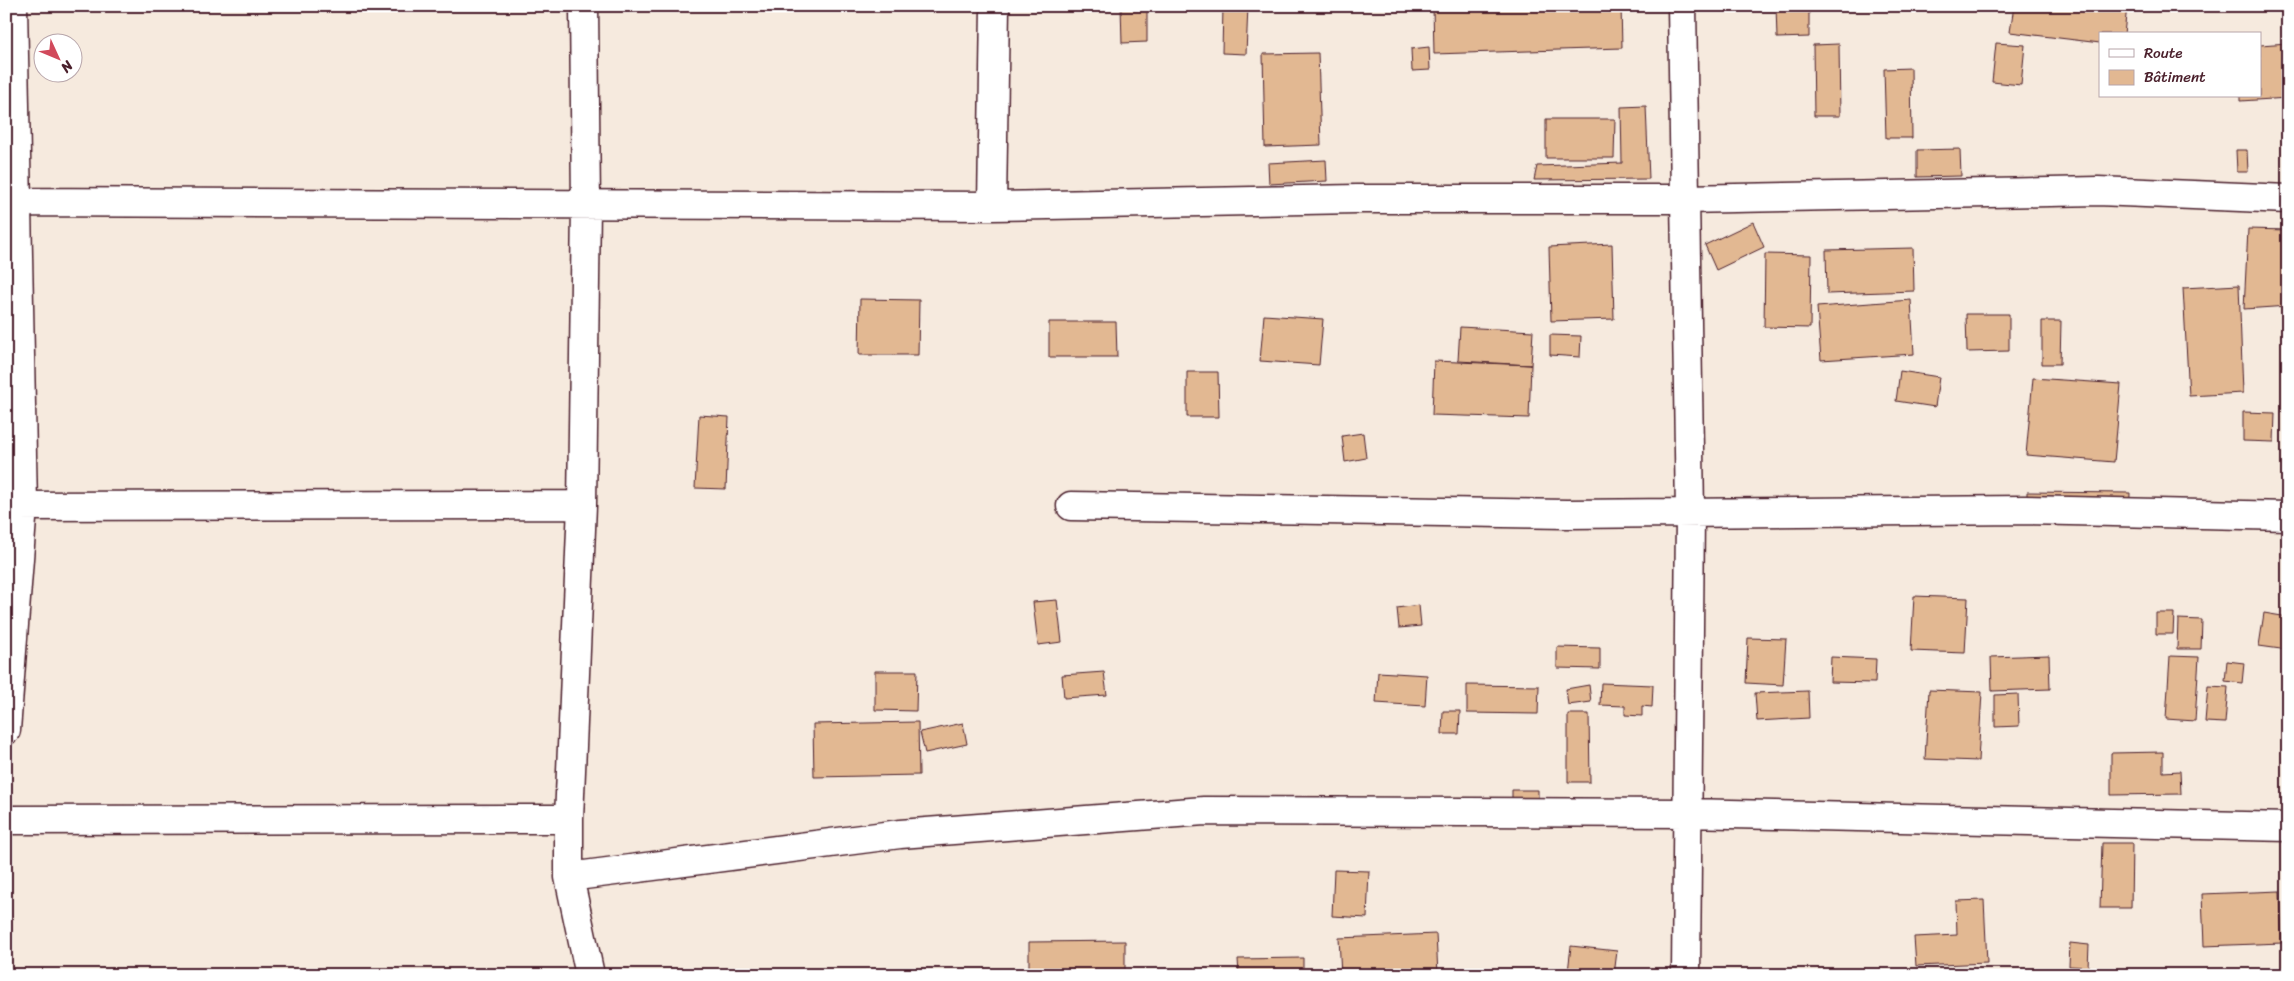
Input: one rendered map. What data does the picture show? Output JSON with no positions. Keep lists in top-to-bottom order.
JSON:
{
  "legend": ["Route", "Bâtiment"],
  "north": "bottom right"
}
